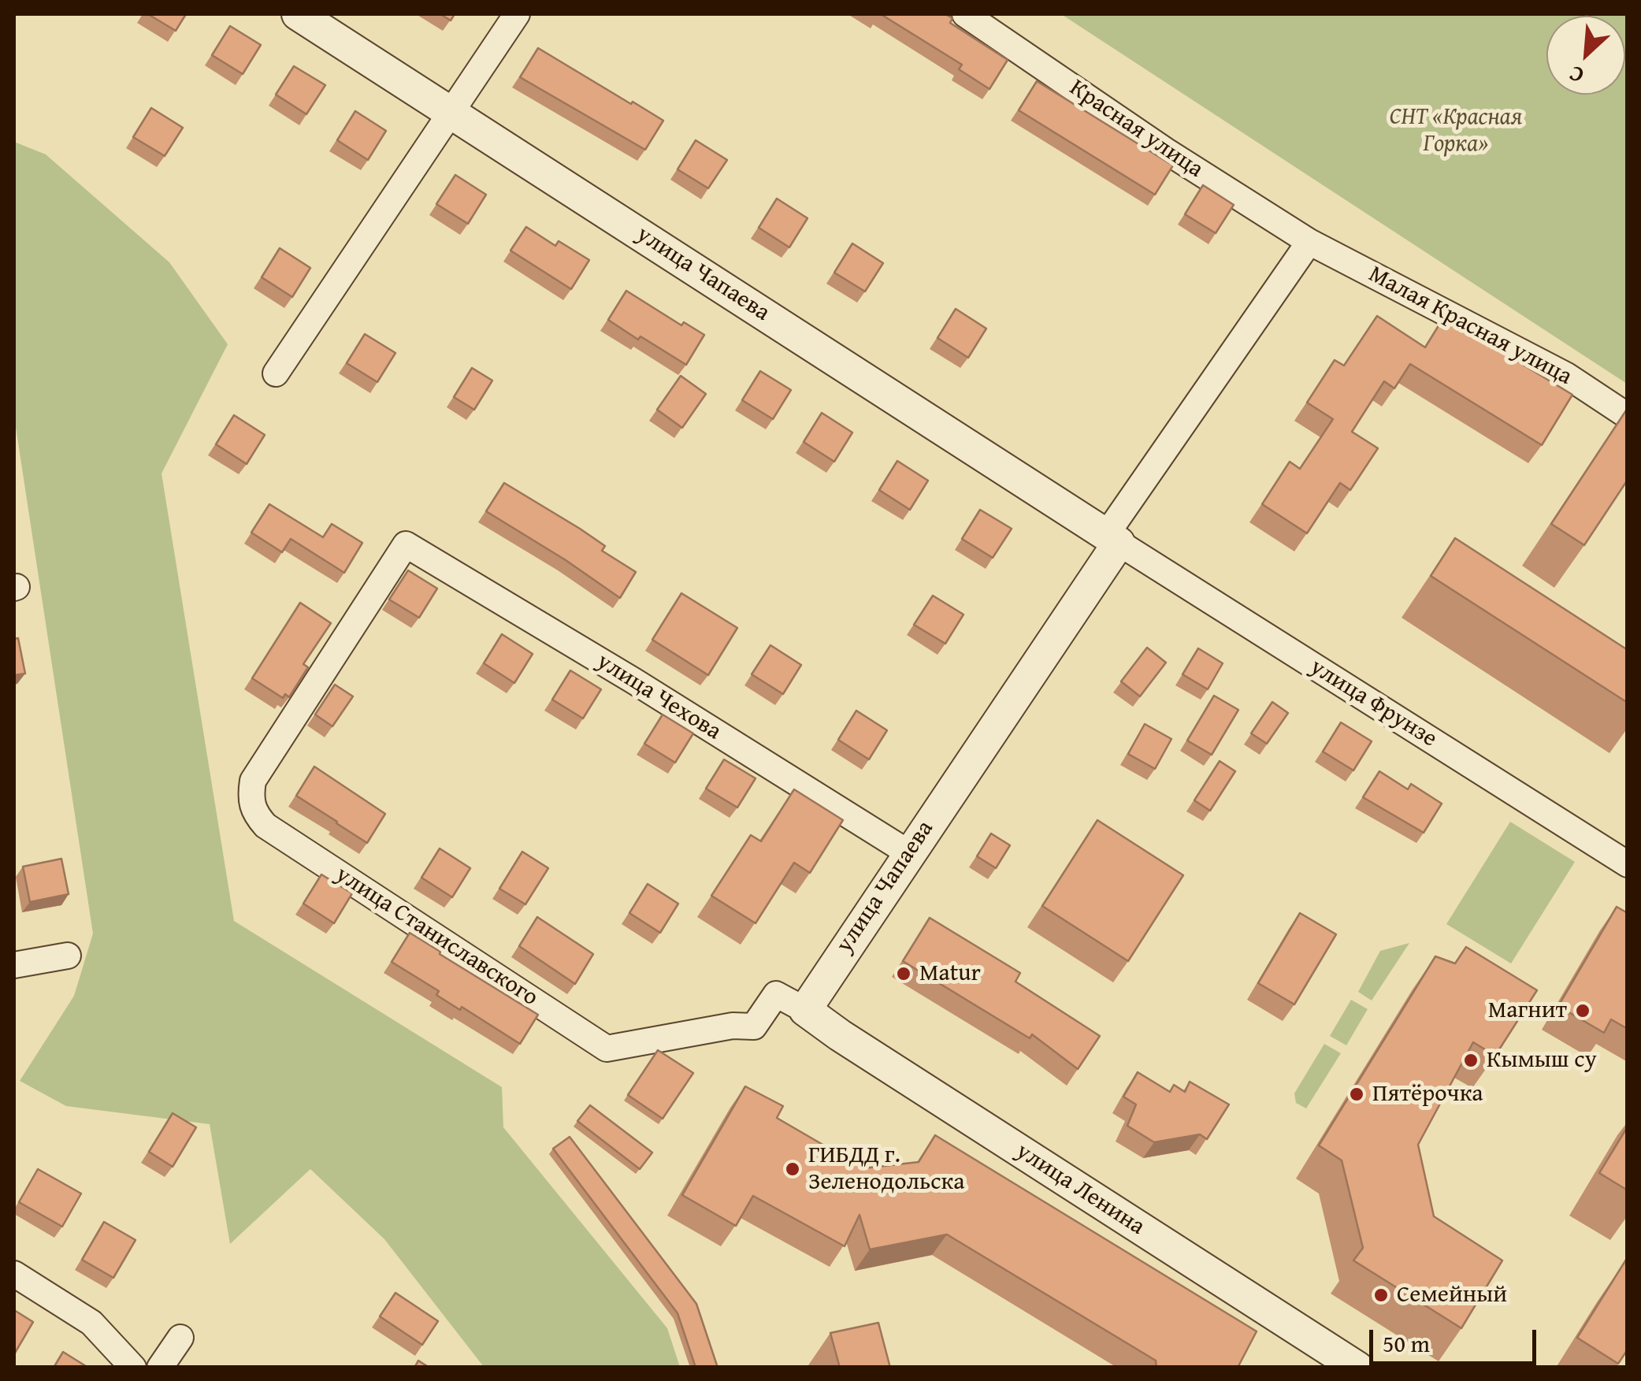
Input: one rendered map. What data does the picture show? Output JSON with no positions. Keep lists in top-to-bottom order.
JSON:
{
  "streets": {
    "street": [
      "Красная улица",
      "улица Чапаева",
      "Малая Красная улица",
      "улица Чехова",
      "улица Фрунзе",
      "улица Станиславского",
      "улица Ленина"
    ]
  },
  "crossings": [
    ["Красная улица", "улица Чапаева"],
    ["Красная улица", "Малая Красная улица"],
    ["улица Чапаева", "Малая Красная улица"],
    ["улица Чапаева", "улица Чехова"],
    ["улица Чапаева", "улица Фрунзе"],
    ["улица Чапаева", "улица Станиславского"],
    ["улица Чапаева", "улица Ленина"],
    ["улица Чехова", "улица Станиславского"],
    ["улица Станиславского", "улица Ленина"]
  ],
  "parks": ["СНТ «Красная Горка»"],
  "places": [
    "Matur",
    "Магнит",
    "Кымыш су",
    "Пятёрочка",
    "ГИБДД г. Зеленодольска",
    "Семейный"
  ],
  "scale_bar": "50 m",
  "north": "bottom left"
}
